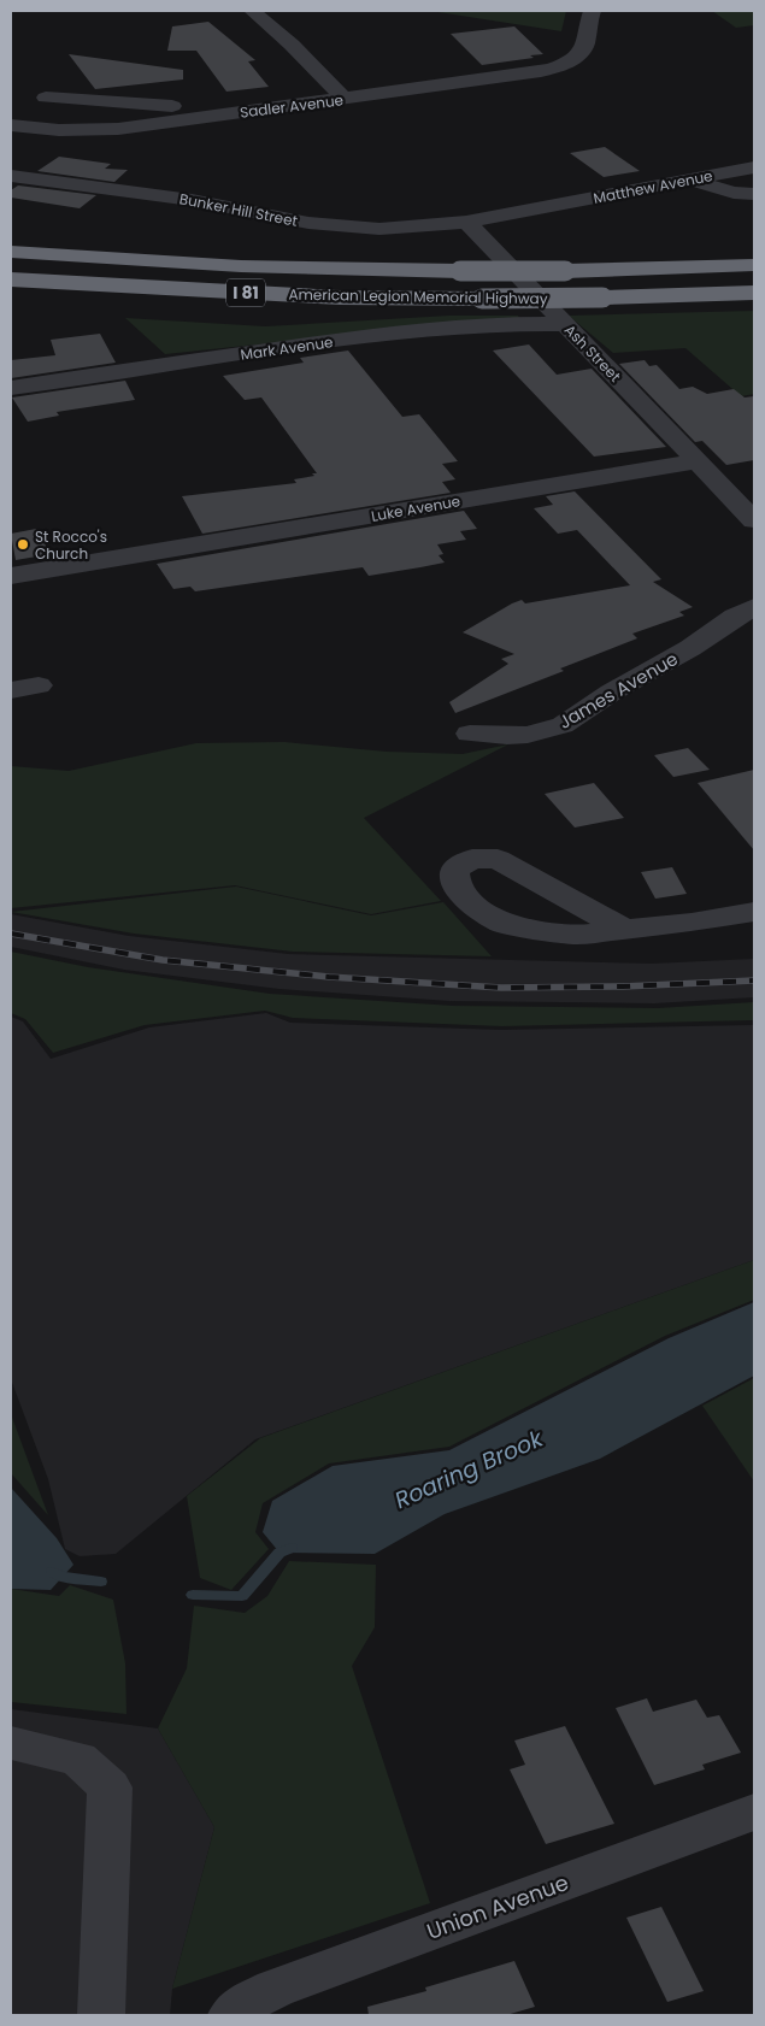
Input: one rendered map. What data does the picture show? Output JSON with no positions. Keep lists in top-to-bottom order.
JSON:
{
  "streets": {
    "highway": ["I 81", "American Legion Memorial Highway"],
    "street": [
      "Sadler Avenue",
      "Matthew Avenue",
      "Bunker Hill Street",
      "Mark Avenue",
      "Ash Street",
      "Luke Avenue",
      "James Avenue",
      "Union Avenue"
    ]
  },
  "crossings": [
    ["Matthew Avenue", "Bunker Hill Street"],
    ["Matthew Avenue", "Ash Street"],
    ["Bunker Hill Street", "Ash Street"],
    ["Mark Avenue", "Ash Street"],
    ["Ash Street", "Luke Avenue"]
  ],
  "water": ["Roaring Brook"],
  "places": ["St Rocco's Church"]
}
